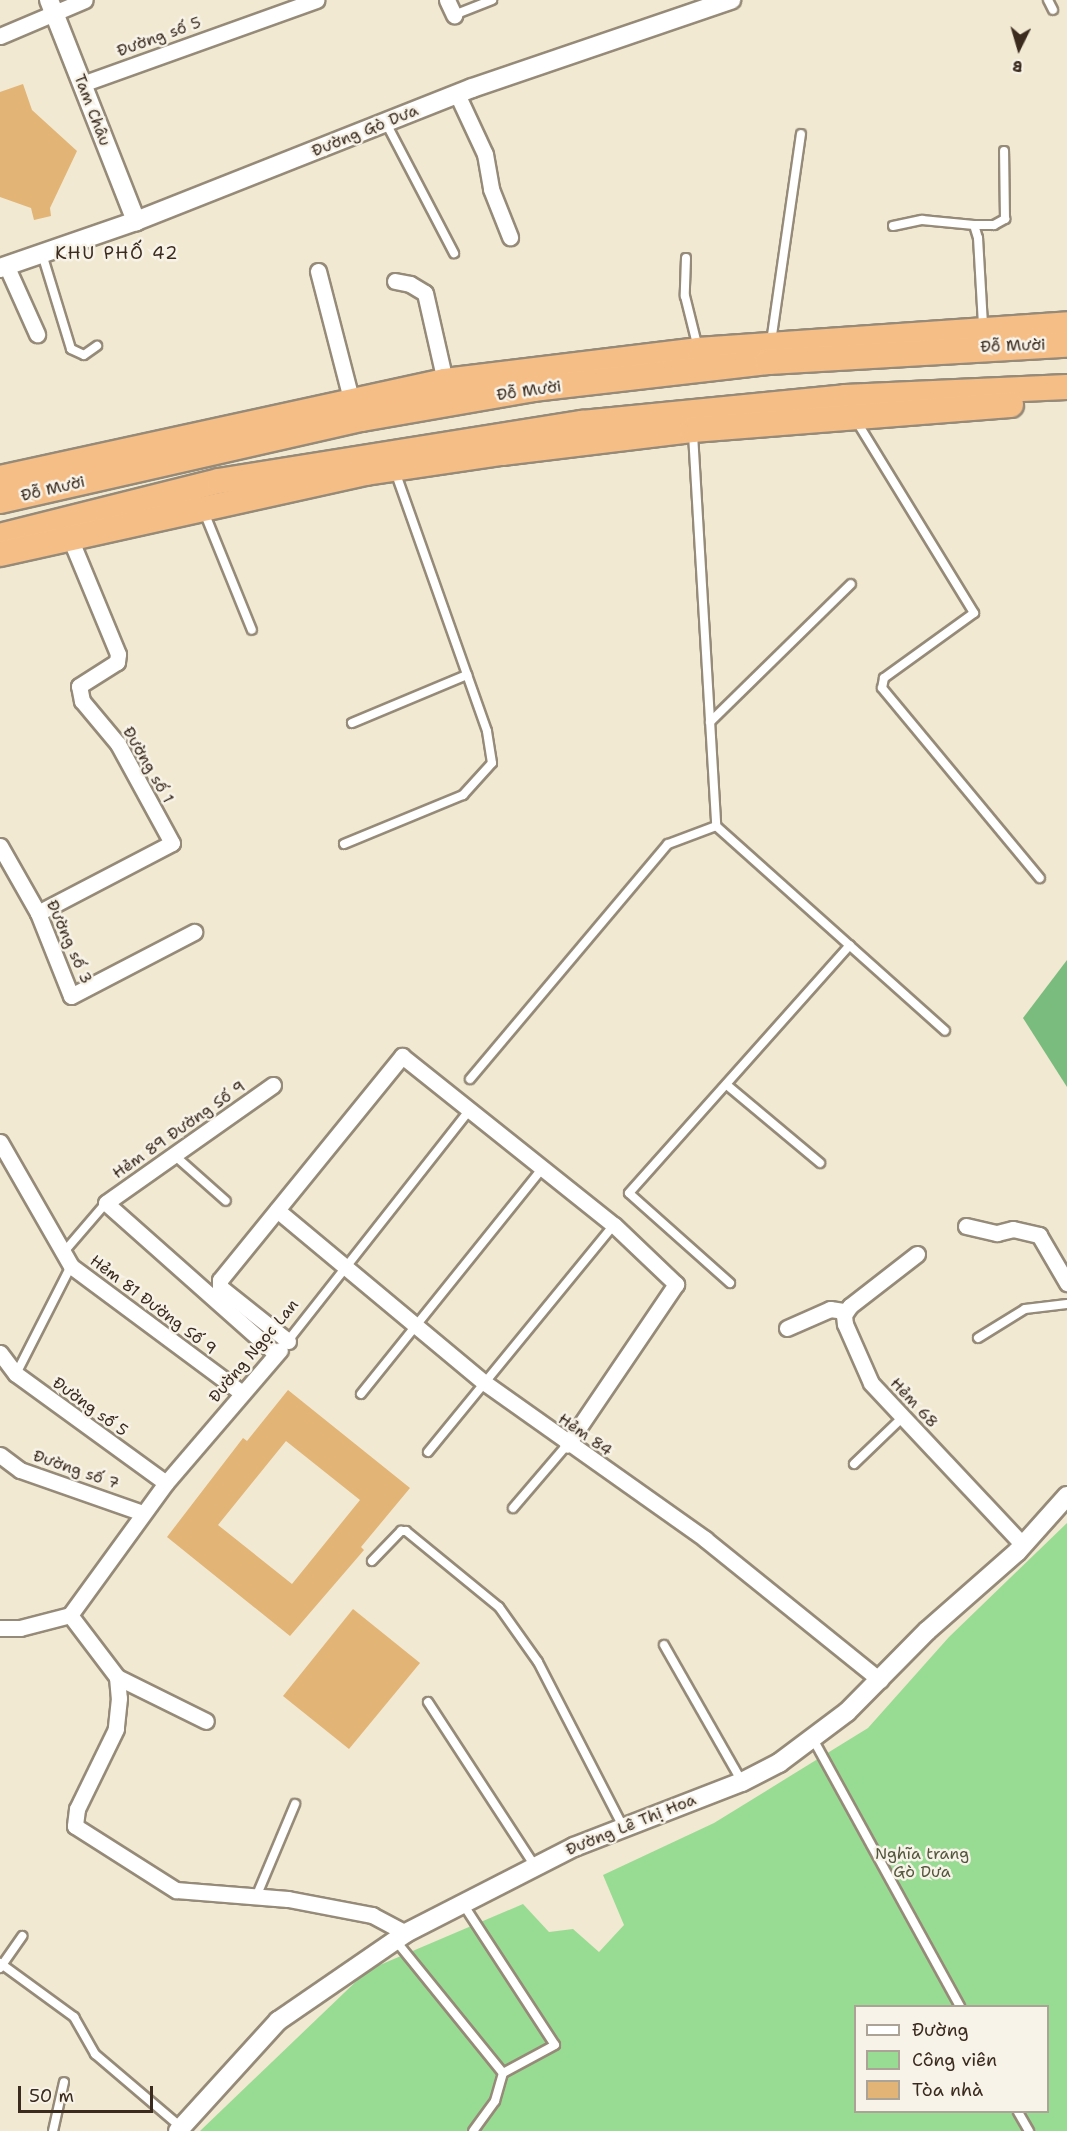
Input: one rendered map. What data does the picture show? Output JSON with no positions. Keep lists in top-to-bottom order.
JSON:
{
  "streets": {
    "highway": ["Đỗ Mười"],
    "street": [
      "Đường số 5",
      "Tam Châu",
      "Đường Gò Dưa",
      "Đường số 1",
      "Đường số 3",
      "Hẻm 89 Đường Số 9",
      "Hẻm 81 Đường Số 9",
      "Đường Ngọc Lan",
      "Hẻm 68",
      "Hẻm 84",
      "Đường số 7",
      "Đường Lê Thị Hoa"
    ]
  },
  "crossings": [
    ["Đường số 5", "Tam Châu"],
    ["Đường số 5", "Đường Ngọc Lan"],
    ["Tam Châu", "Đường Gò Dưa"],
    ["Đỗ Mười", "Đường số 1"],
    ["Đường số 1", "Đường số 3"],
    ["Hẻm 81 Đường Số 9", "Đường Ngọc Lan"],
    ["Đường Ngọc Lan", "Hẻm 84"],
    ["Đường Ngọc Lan", "Đường số 7"],
    ["Hẻm 68", "Đường Lê Thị Hoa"],
    ["Hẻm 84", "Đường Lê Thị Hoa"]
  ],
  "districts": ["KHU PHỐ 42"],
  "parks": ["Nghĩa trang Gò Dưa"],
  "legend": ["Đường", "Công viên", "Tòa nhà"],
  "scale_bar": "50 m",
  "north": "bottom"
}
